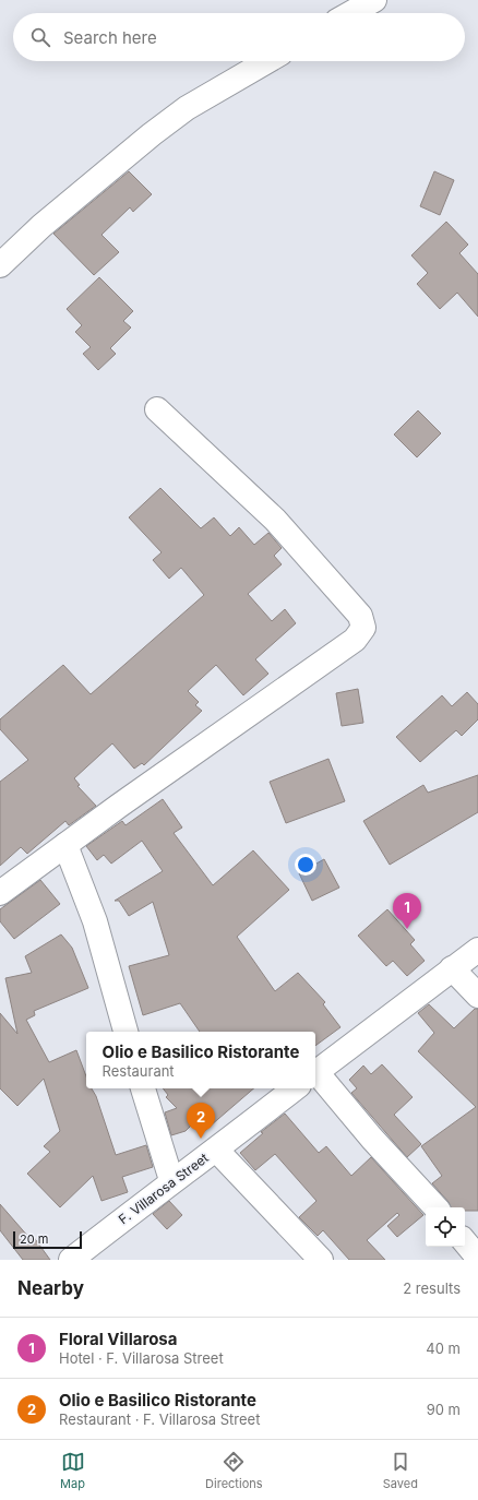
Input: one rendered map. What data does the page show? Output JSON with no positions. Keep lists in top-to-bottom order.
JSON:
{
  "streets": {
    "street": ["F. Villarosa Street"]
  },
  "scale_bar": "20 m",
  "page": {
    "search": "Search here",
    "pins": ["1", "2"],
    "popup": ["Olio e Basilico Ristorante", "Restaurant"],
    "scale": "20 m",
    "heading": ["Nearby", "2 results"],
    "list": [
      {
        "mark": "1",
        "name": "Floral Villarosa",
        "note": "Hotel · F. Villarosa Street",
        "value": "40 m"
      },
      {
        "mark": "2",
        "name": "Olio e Basilico Ristorante",
        "note": "Restaurant · F. Villarosa Street",
        "value": "90 m"
      }
    ],
    "nav": ["Map", "Directions", "Saved"]
  }
}
